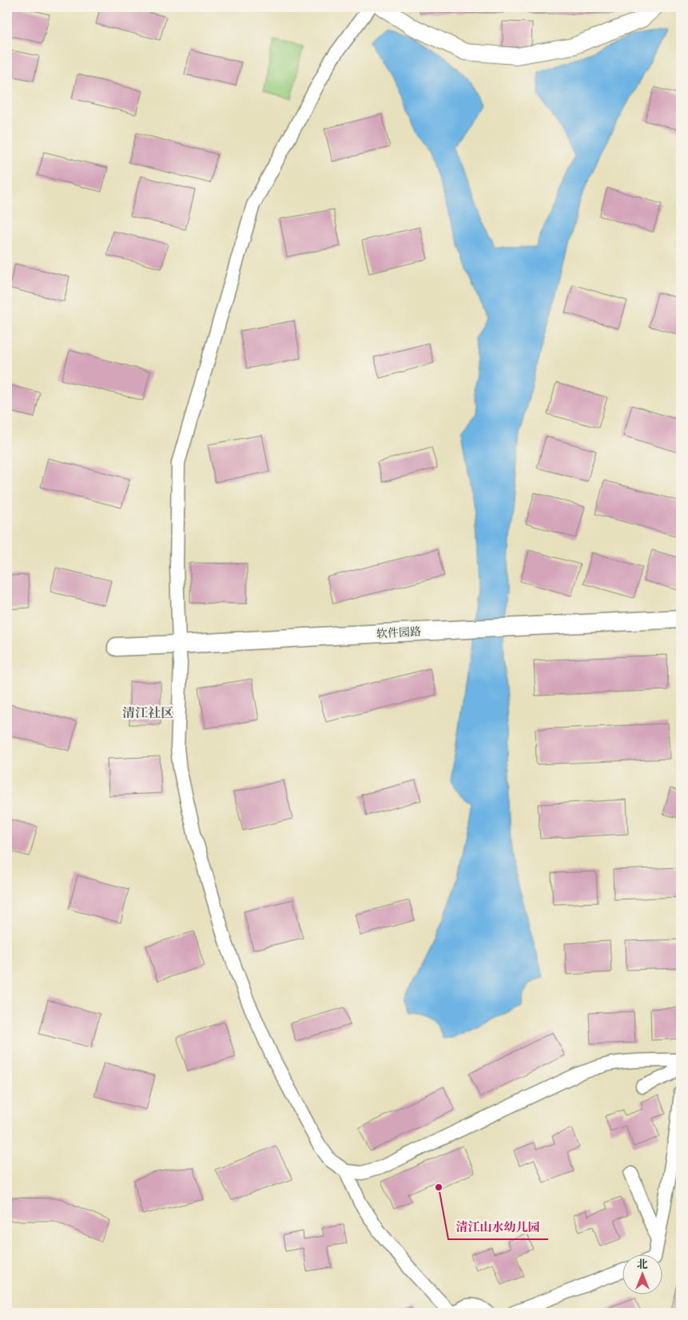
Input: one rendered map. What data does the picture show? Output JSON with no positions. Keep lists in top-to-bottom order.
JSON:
{
  "streets": {
    "main road": ["软件园路"]
  },
  "districts": ["清江社区"],
  "places": ["清江山水幼儿园"],
  "north": "top"
}
